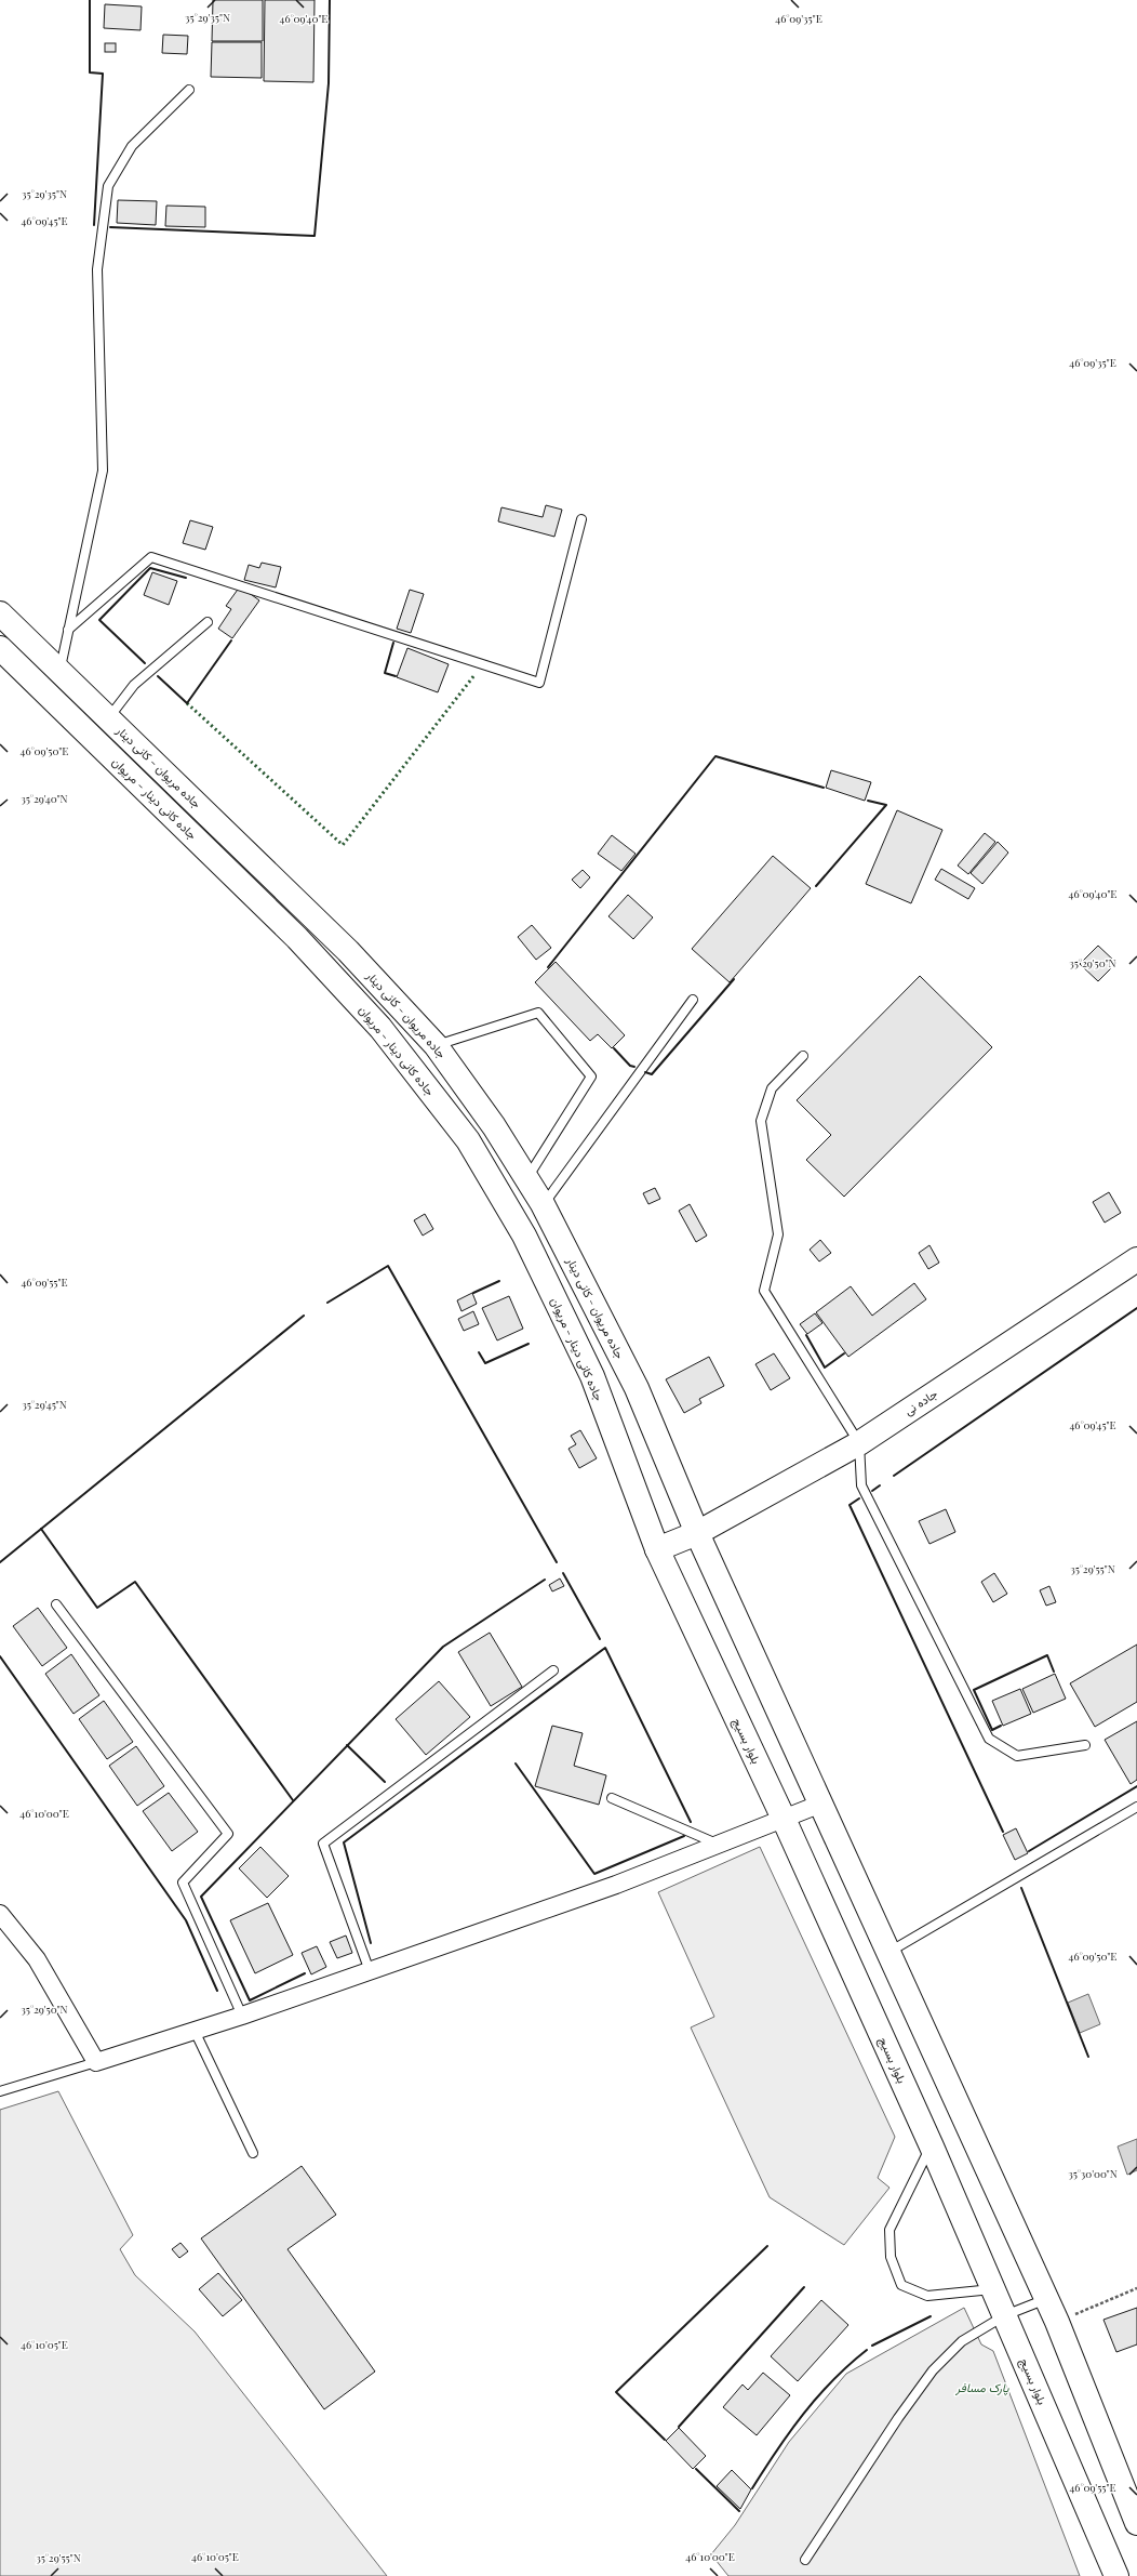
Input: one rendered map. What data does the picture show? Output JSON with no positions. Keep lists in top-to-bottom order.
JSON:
{
  "streets": {
    "main road": [
      "جاده مریوان - کانی دینار",
      "جاده کانی دینار - مریوان",
      "جاده نی",
      "بلوار بسیج"
    ]
  },
  "crossings": [
    ["جاده مریوان - کانی دینار", "جاده نی"],
    ["جاده کانی دینار - مریوان", "جاده نی"],
    ["جاده کانی دینار - مریوان", "بلوار بسیج"],
    ["جاده نی", "بلوار بسیج"]
  ],
  "parks": ["پارک مسافر"],
  "coordinates": [
    "35°29'35\"N",
    "46°09'40\"E",
    "46°09'35\"E",
    "46°09'45\"E",
    "46°09'50\"E",
    "35°29'40\"N",
    "35°29'50\"N",
    "46°09'55\"E",
    "35°29'45\"N",
    "35°29'55\"N",
    "46°10'00\"E",
    "35°30'00\"N",
    "46°10'05\"E"
  ]
}
